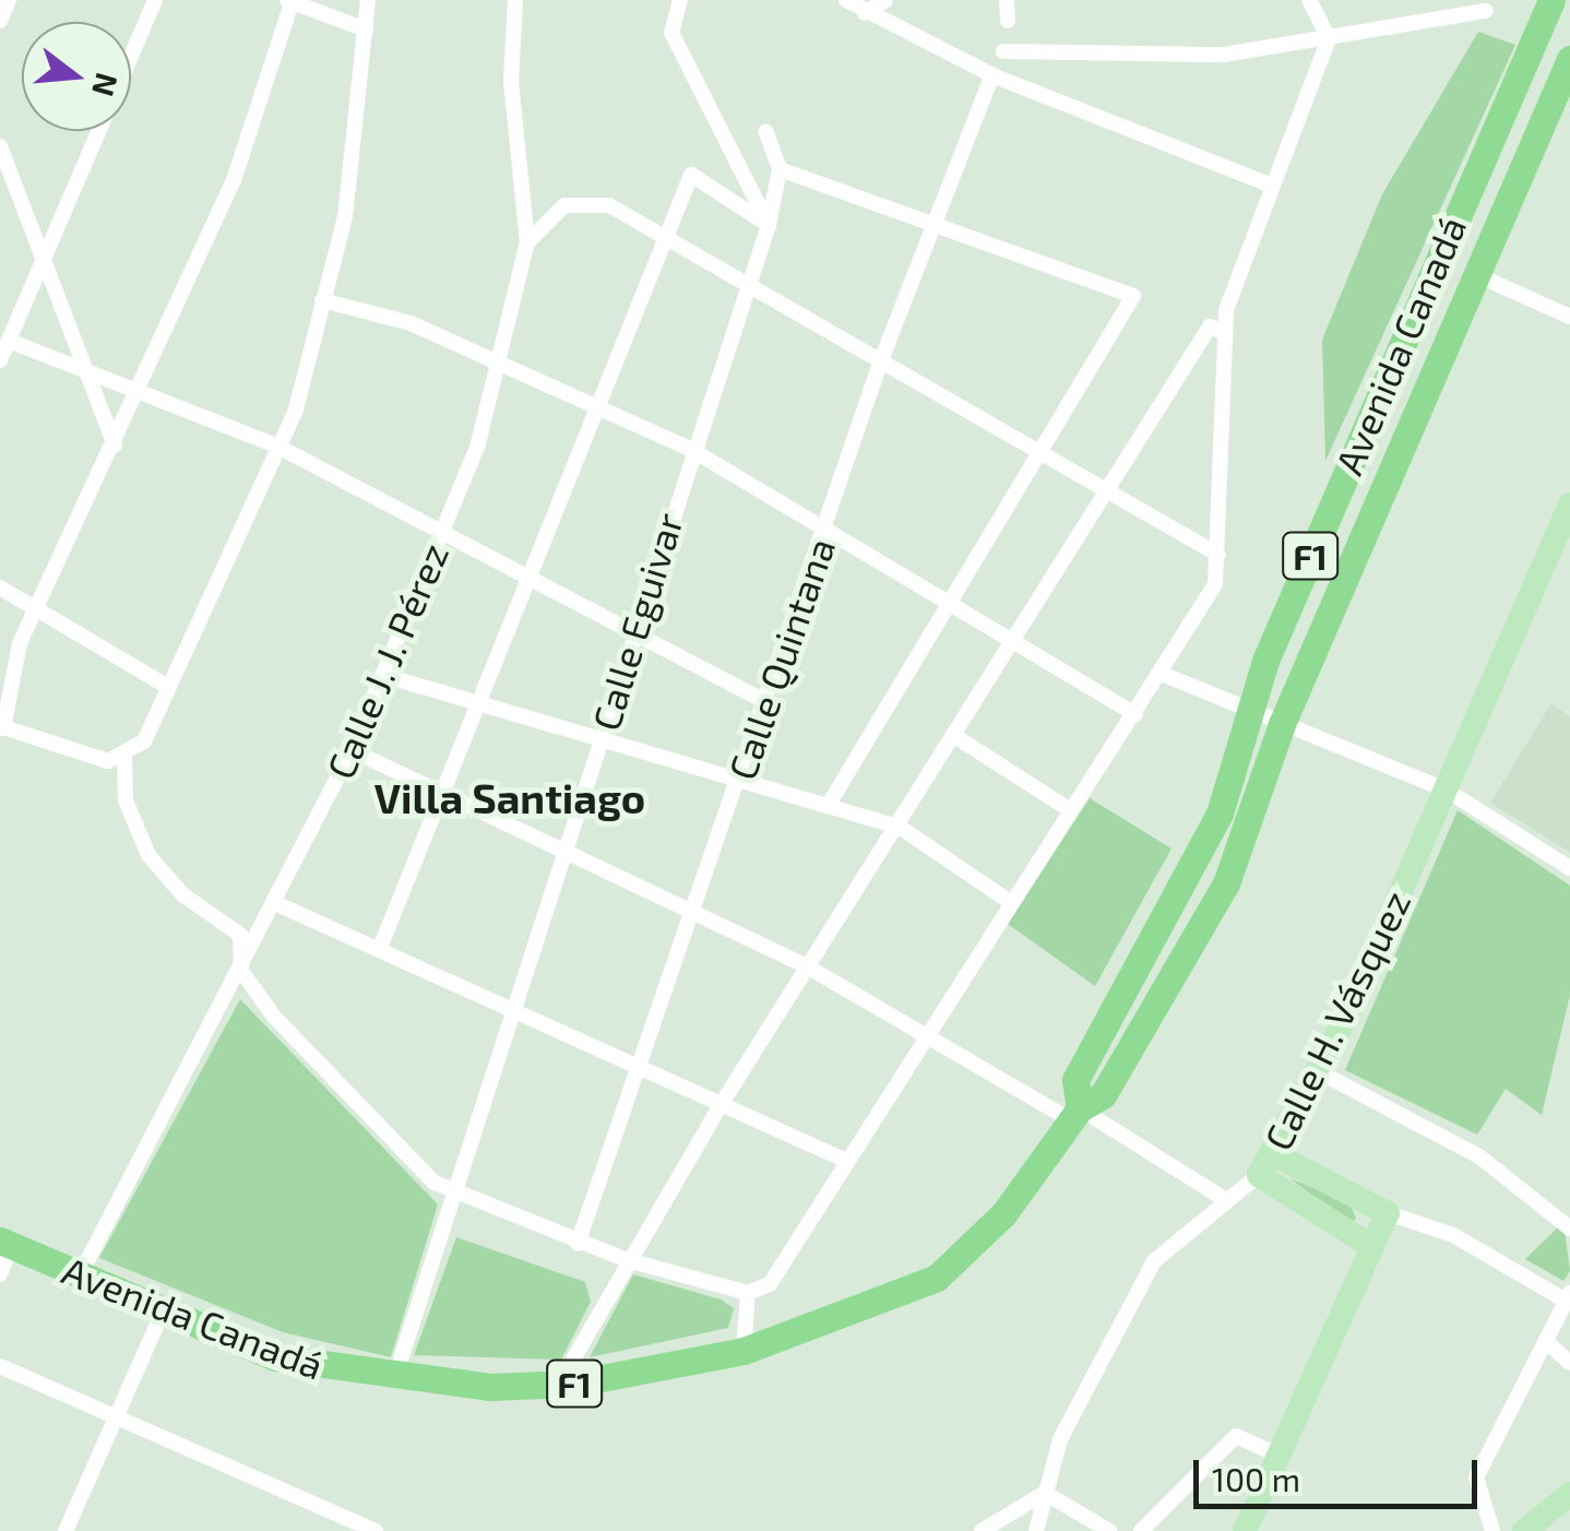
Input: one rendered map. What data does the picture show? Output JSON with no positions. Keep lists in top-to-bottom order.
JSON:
{
  "streets": {
    "highway": ["Avenida Canadá", "F1"],
    "main road": ["Calle H. Vásquez"],
    "street": ["Calle Eguivar", "Calle Quintana", "Calle J. J. Pérez"]
  },
  "crossings": [
    ["Avenida Canadá", "Calle Eguivar"],
    ["Avenida Canadá", "Calle J. J. Pérez"]
  ],
  "districts": ["Villa Santiago"],
  "scale_bar": "100 m",
  "north": "right"
}
